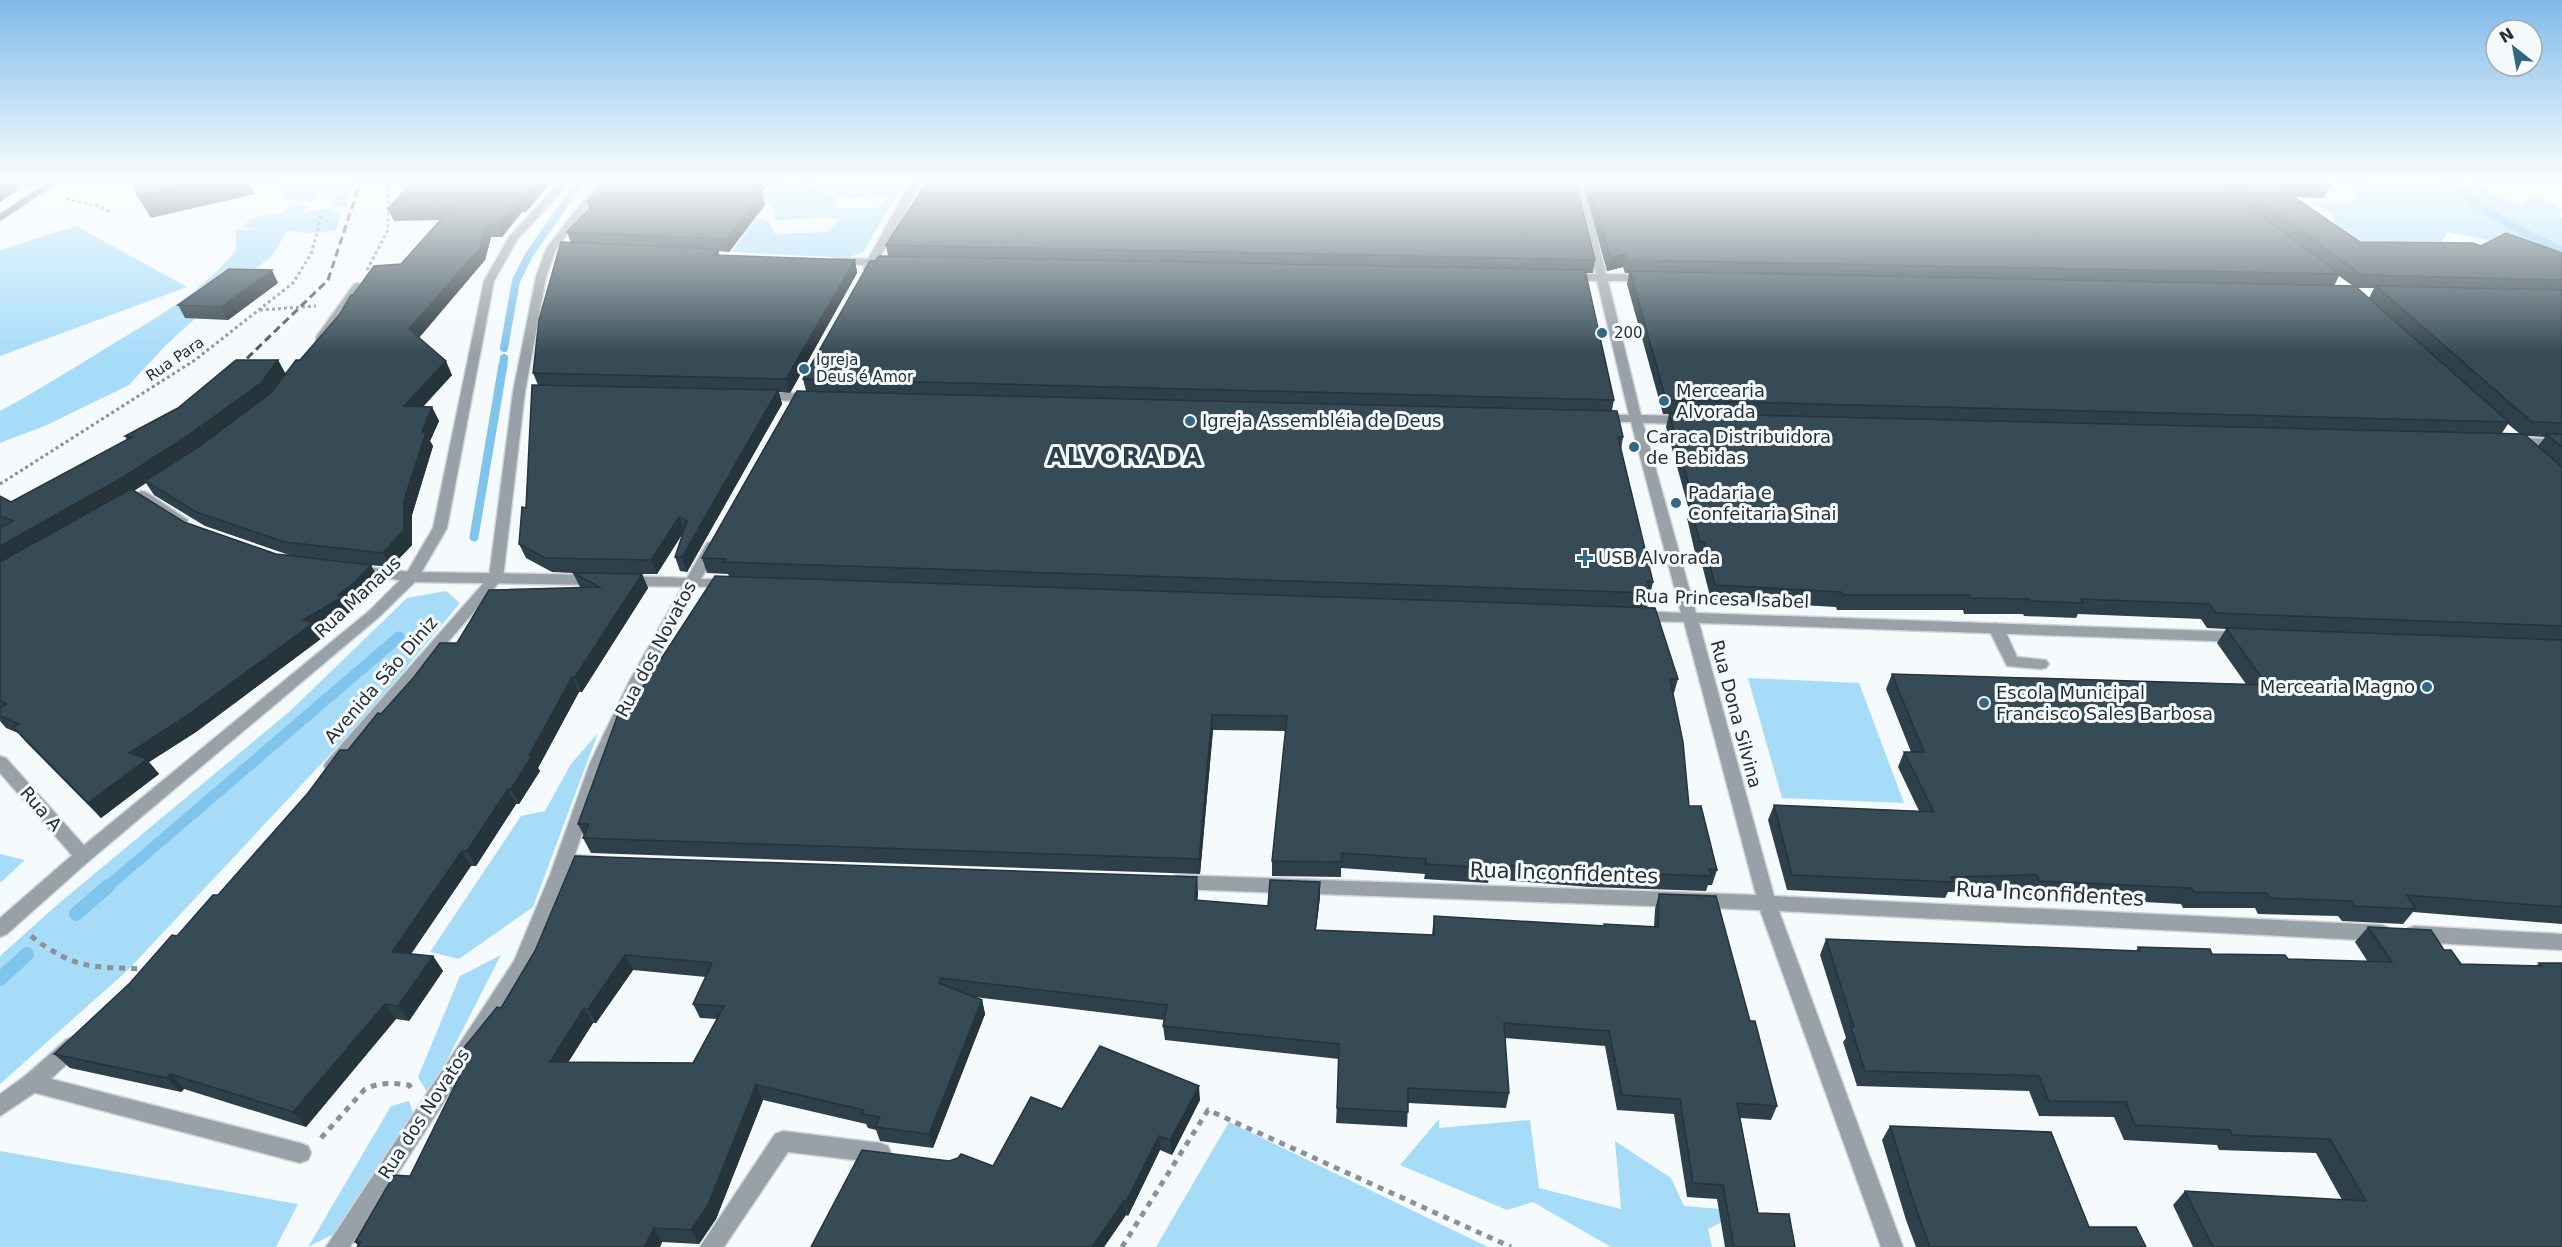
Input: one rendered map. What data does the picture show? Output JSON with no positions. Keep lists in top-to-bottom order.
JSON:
{
  "streets": {
    "street": [
      "Rua Manaus",
      "Rua Princesa Isabel",
      "Rua dos Novatos",
      "Avenida São Diniz",
      "Rua Dona Silvina",
      "Rua A",
      "Rua Inconfidentes"
    ],
    "path": ["Rua Para"]
  },
  "crossings": [
    ["Rua Manaus", "Rua A"],
    ["Rua Princesa Isabel", "Rua Dona Silvina"],
    ["Rua Dona Silvina", "Rua Inconfidentes"]
  ],
  "districts": ["ALVORADA"],
  "places": {
    "other": [
      "200",
      "Igreja Deus é Amor",
      "Mercearia Alvorada",
      "Igreja Assembléia de Deus",
      "Caraca Distribuidora de Bebidas",
      "Padaria e Confeitaria Sinai",
      "Mercearia Magno",
      "Escola Municipal Francisco Sales Barbosa"
    ],
    "health": ["USB Alvorada"]
  },
  "north": "top left"
}
